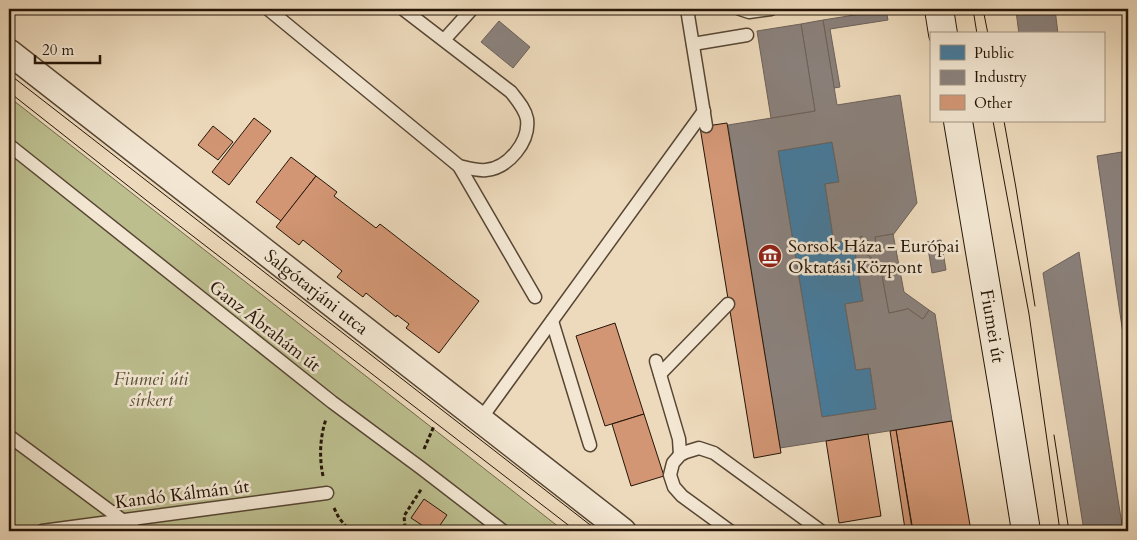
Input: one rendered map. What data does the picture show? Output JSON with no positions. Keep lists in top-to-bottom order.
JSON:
{
  "streets": {
    "main road": ["Fiumei út"],
    "street": ["Salgótarjáni utca"],
    "lane": ["Ganz Ábrahám út", "Kandó Kálmán út"]
  },
  "parks": ["Fiumei úti sírkert"],
  "places": {
    "museum": ["Sorsok Háza - Európai Oktatási Központ"]
  },
  "legend": ["Public", "Industry", "Other"],
  "scale_bar": "20 m"
}
